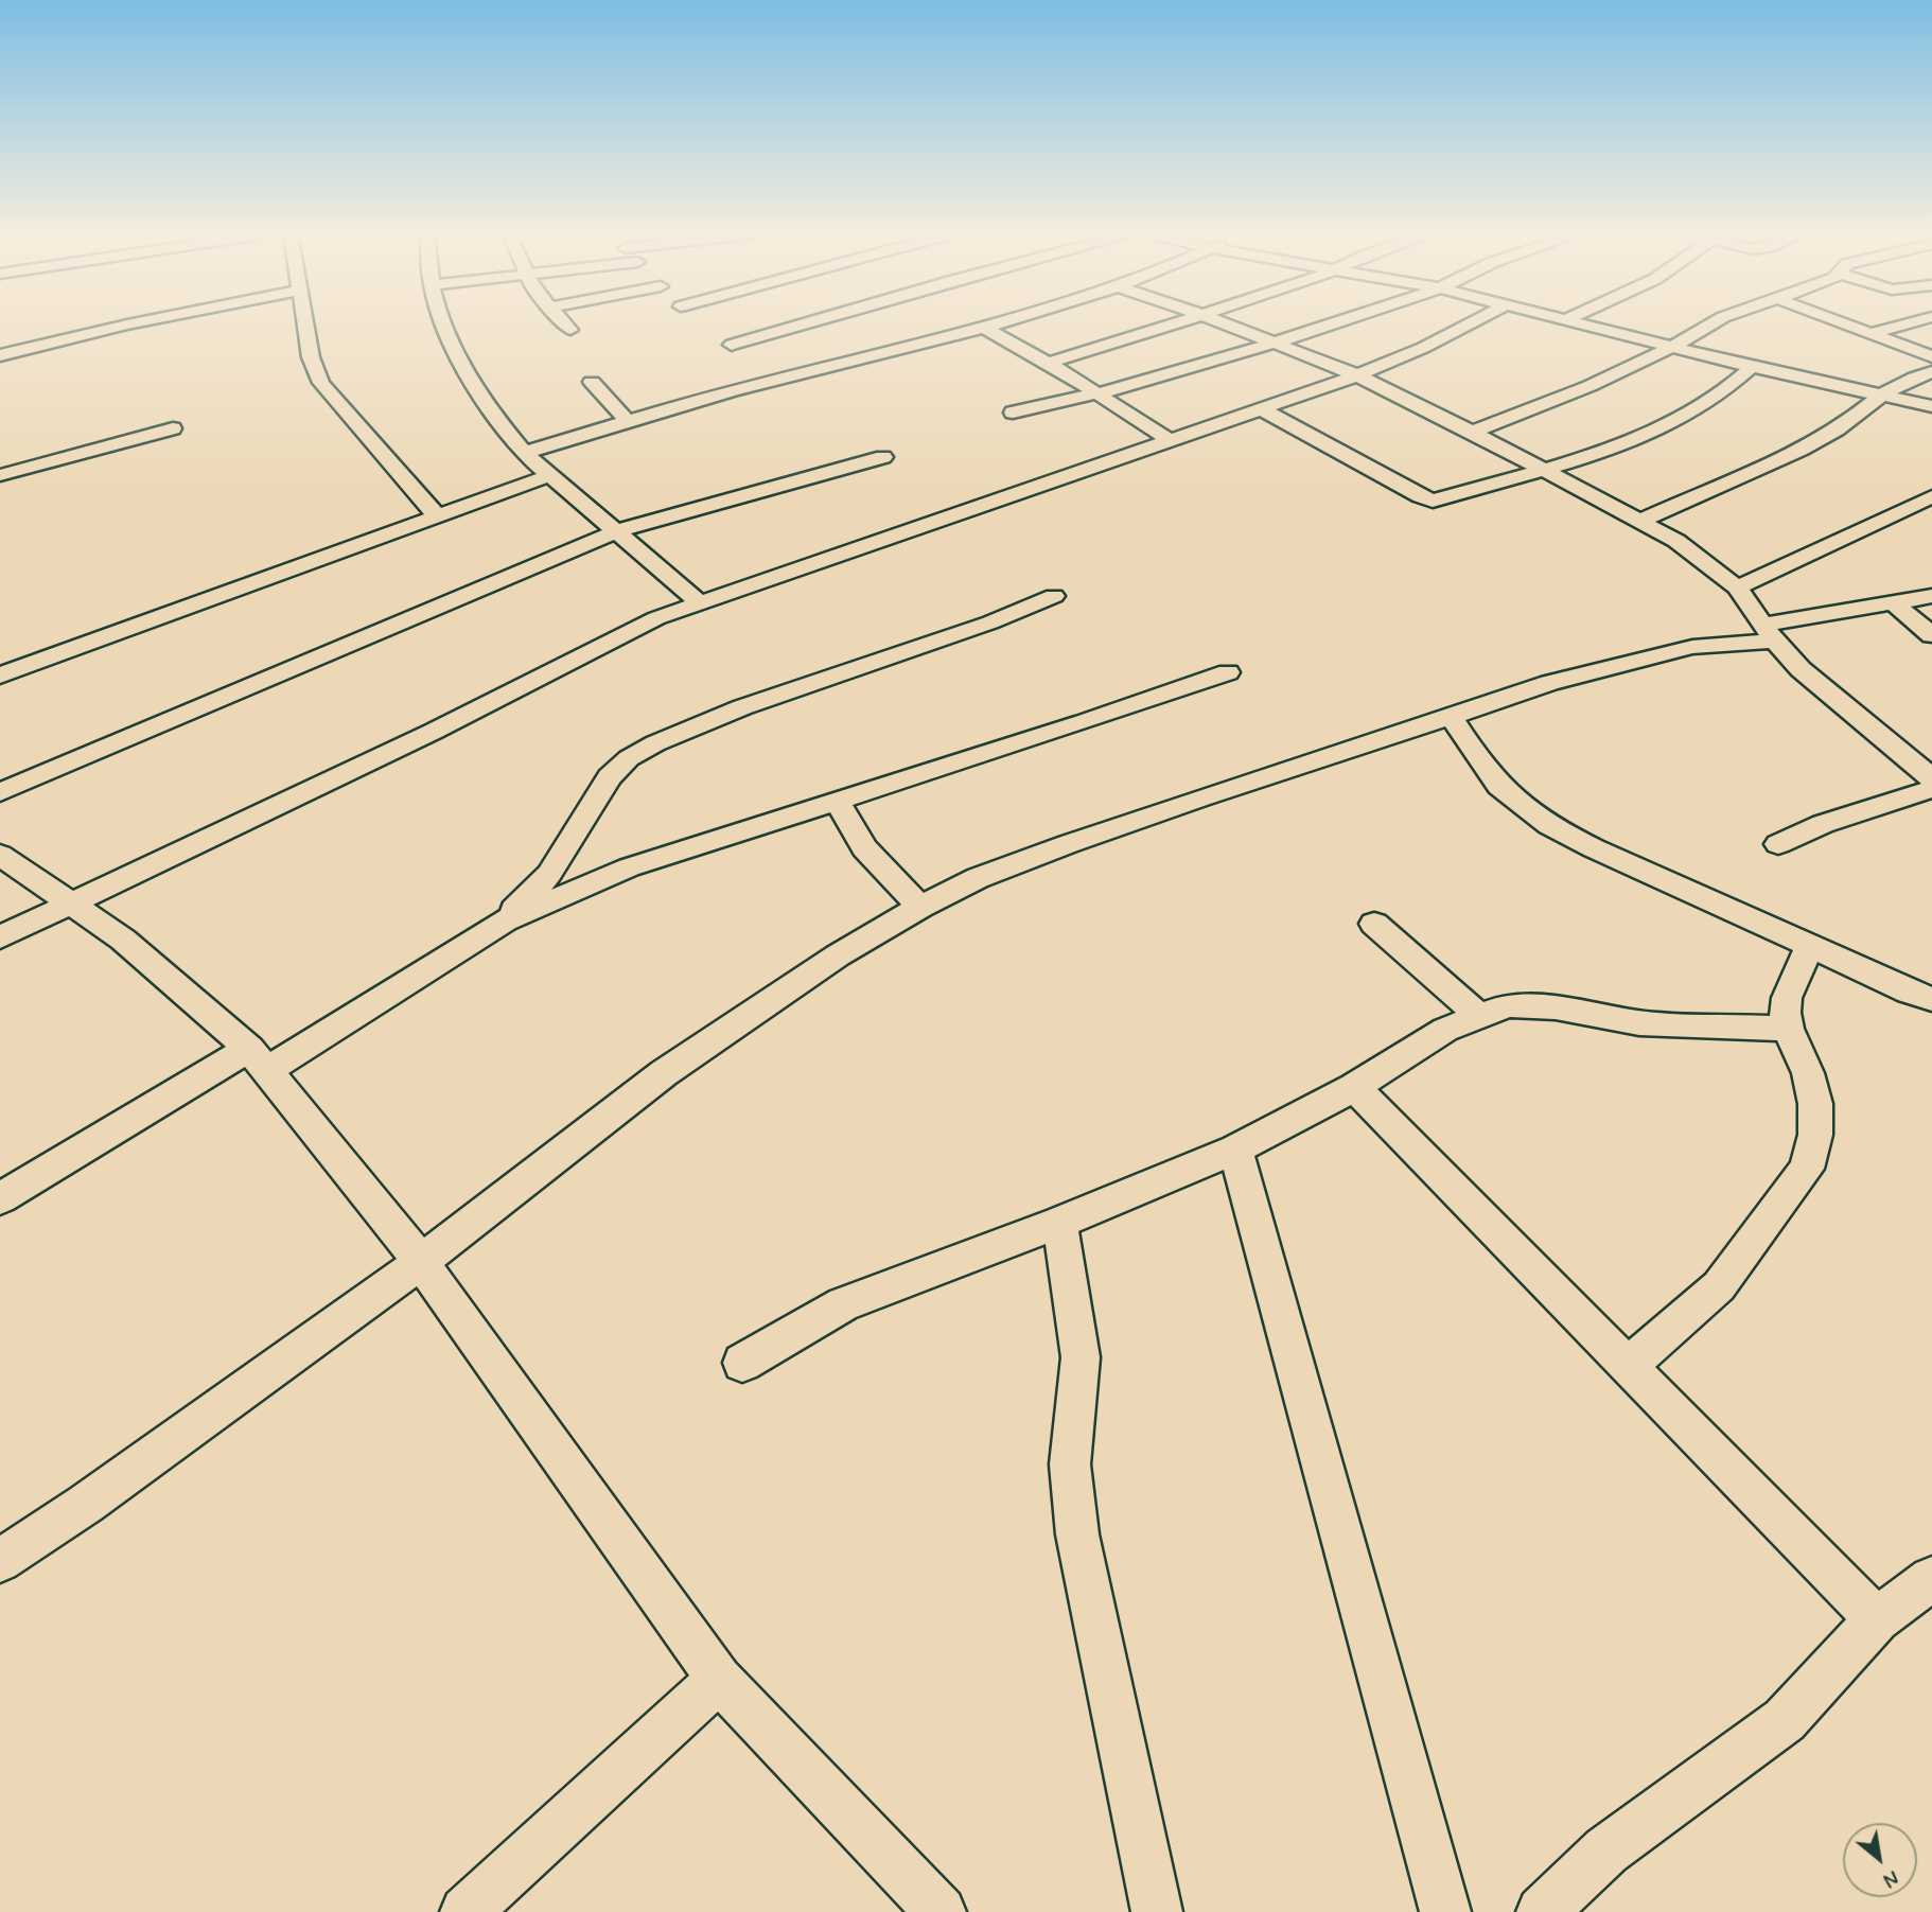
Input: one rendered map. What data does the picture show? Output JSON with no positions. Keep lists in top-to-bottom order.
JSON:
{
  "north": "bottom right"
}
